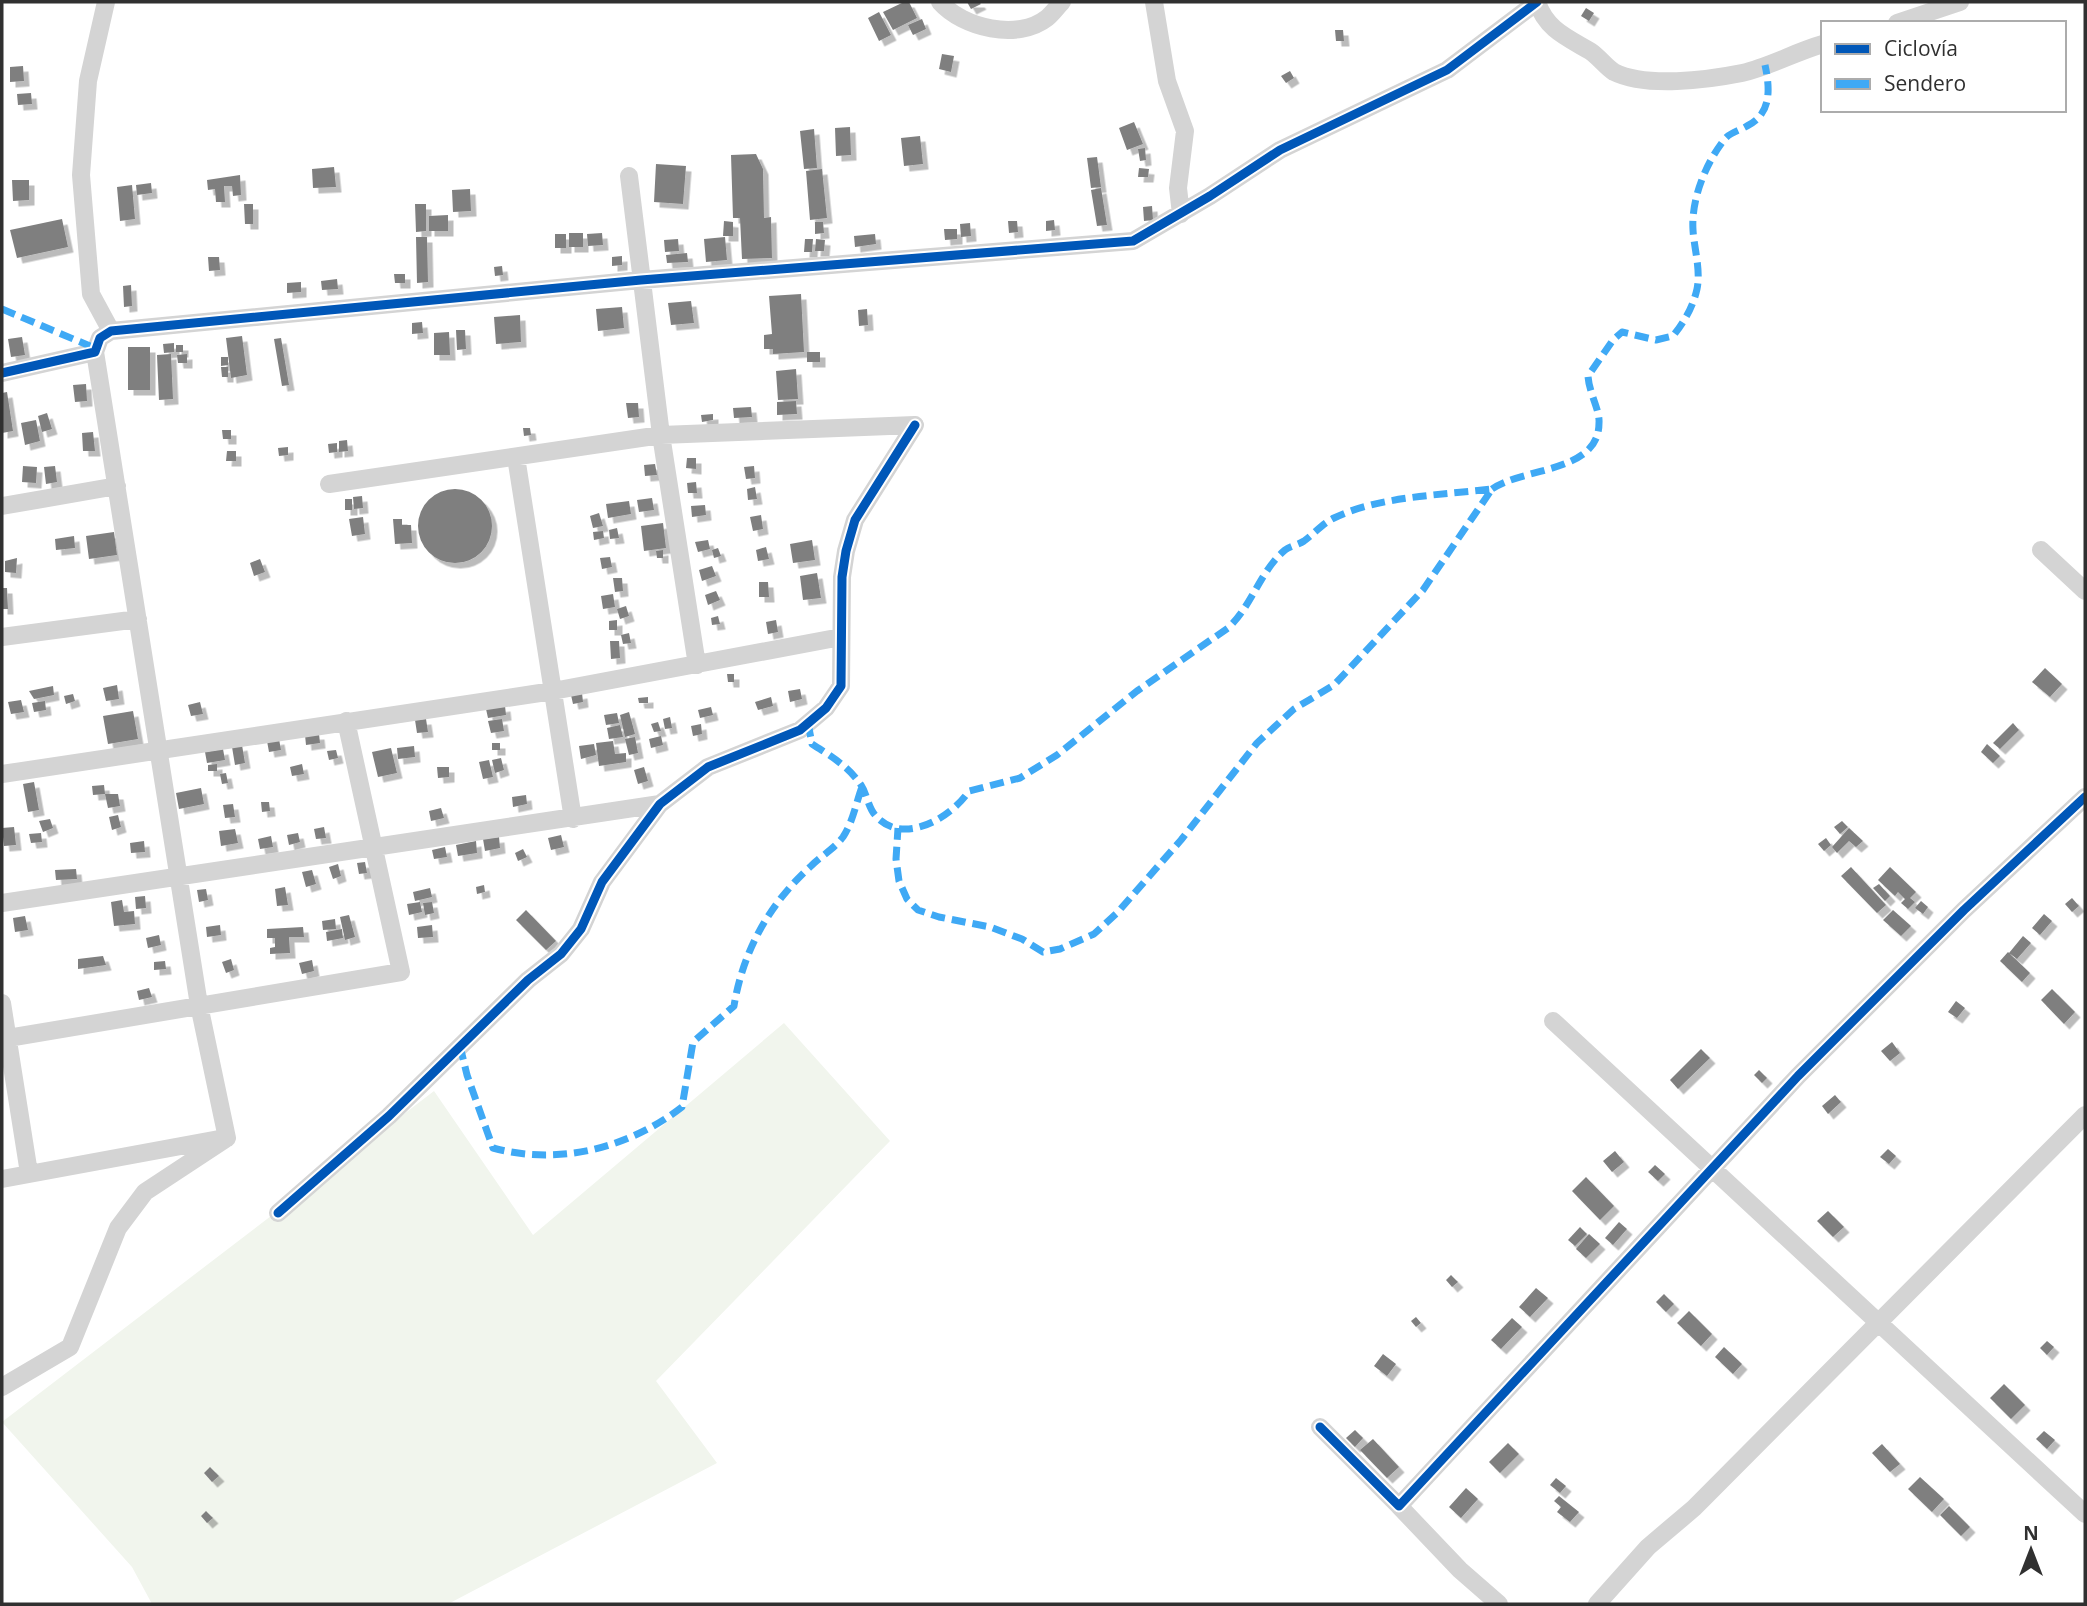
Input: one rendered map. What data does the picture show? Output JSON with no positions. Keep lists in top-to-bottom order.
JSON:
{
  "legend": ["Ciclovía", "Sendero"],
  "north": "top"
}
